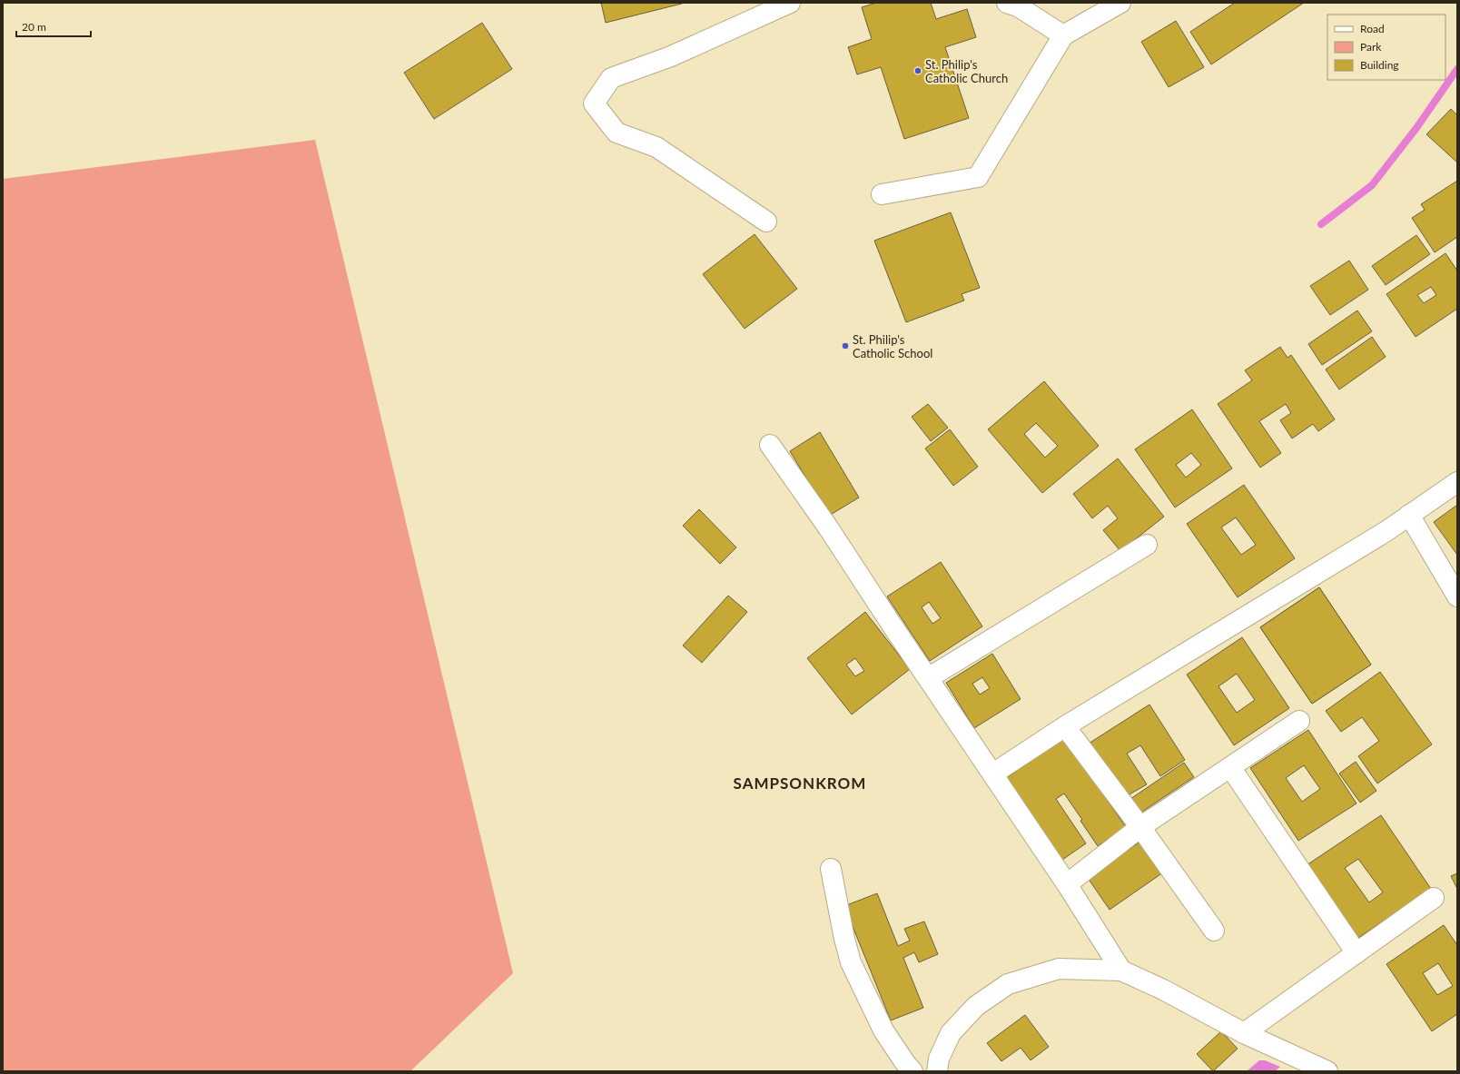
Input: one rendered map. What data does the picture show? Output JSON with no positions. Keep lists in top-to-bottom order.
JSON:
{
  "districts": ["SAMPSONKROM"],
  "places": ["St. Philip's Catholic Church", "St. Philip's Catholic School"],
  "legend": ["Road", "Park", "Building"],
  "scale_bar": "20 m"
}
